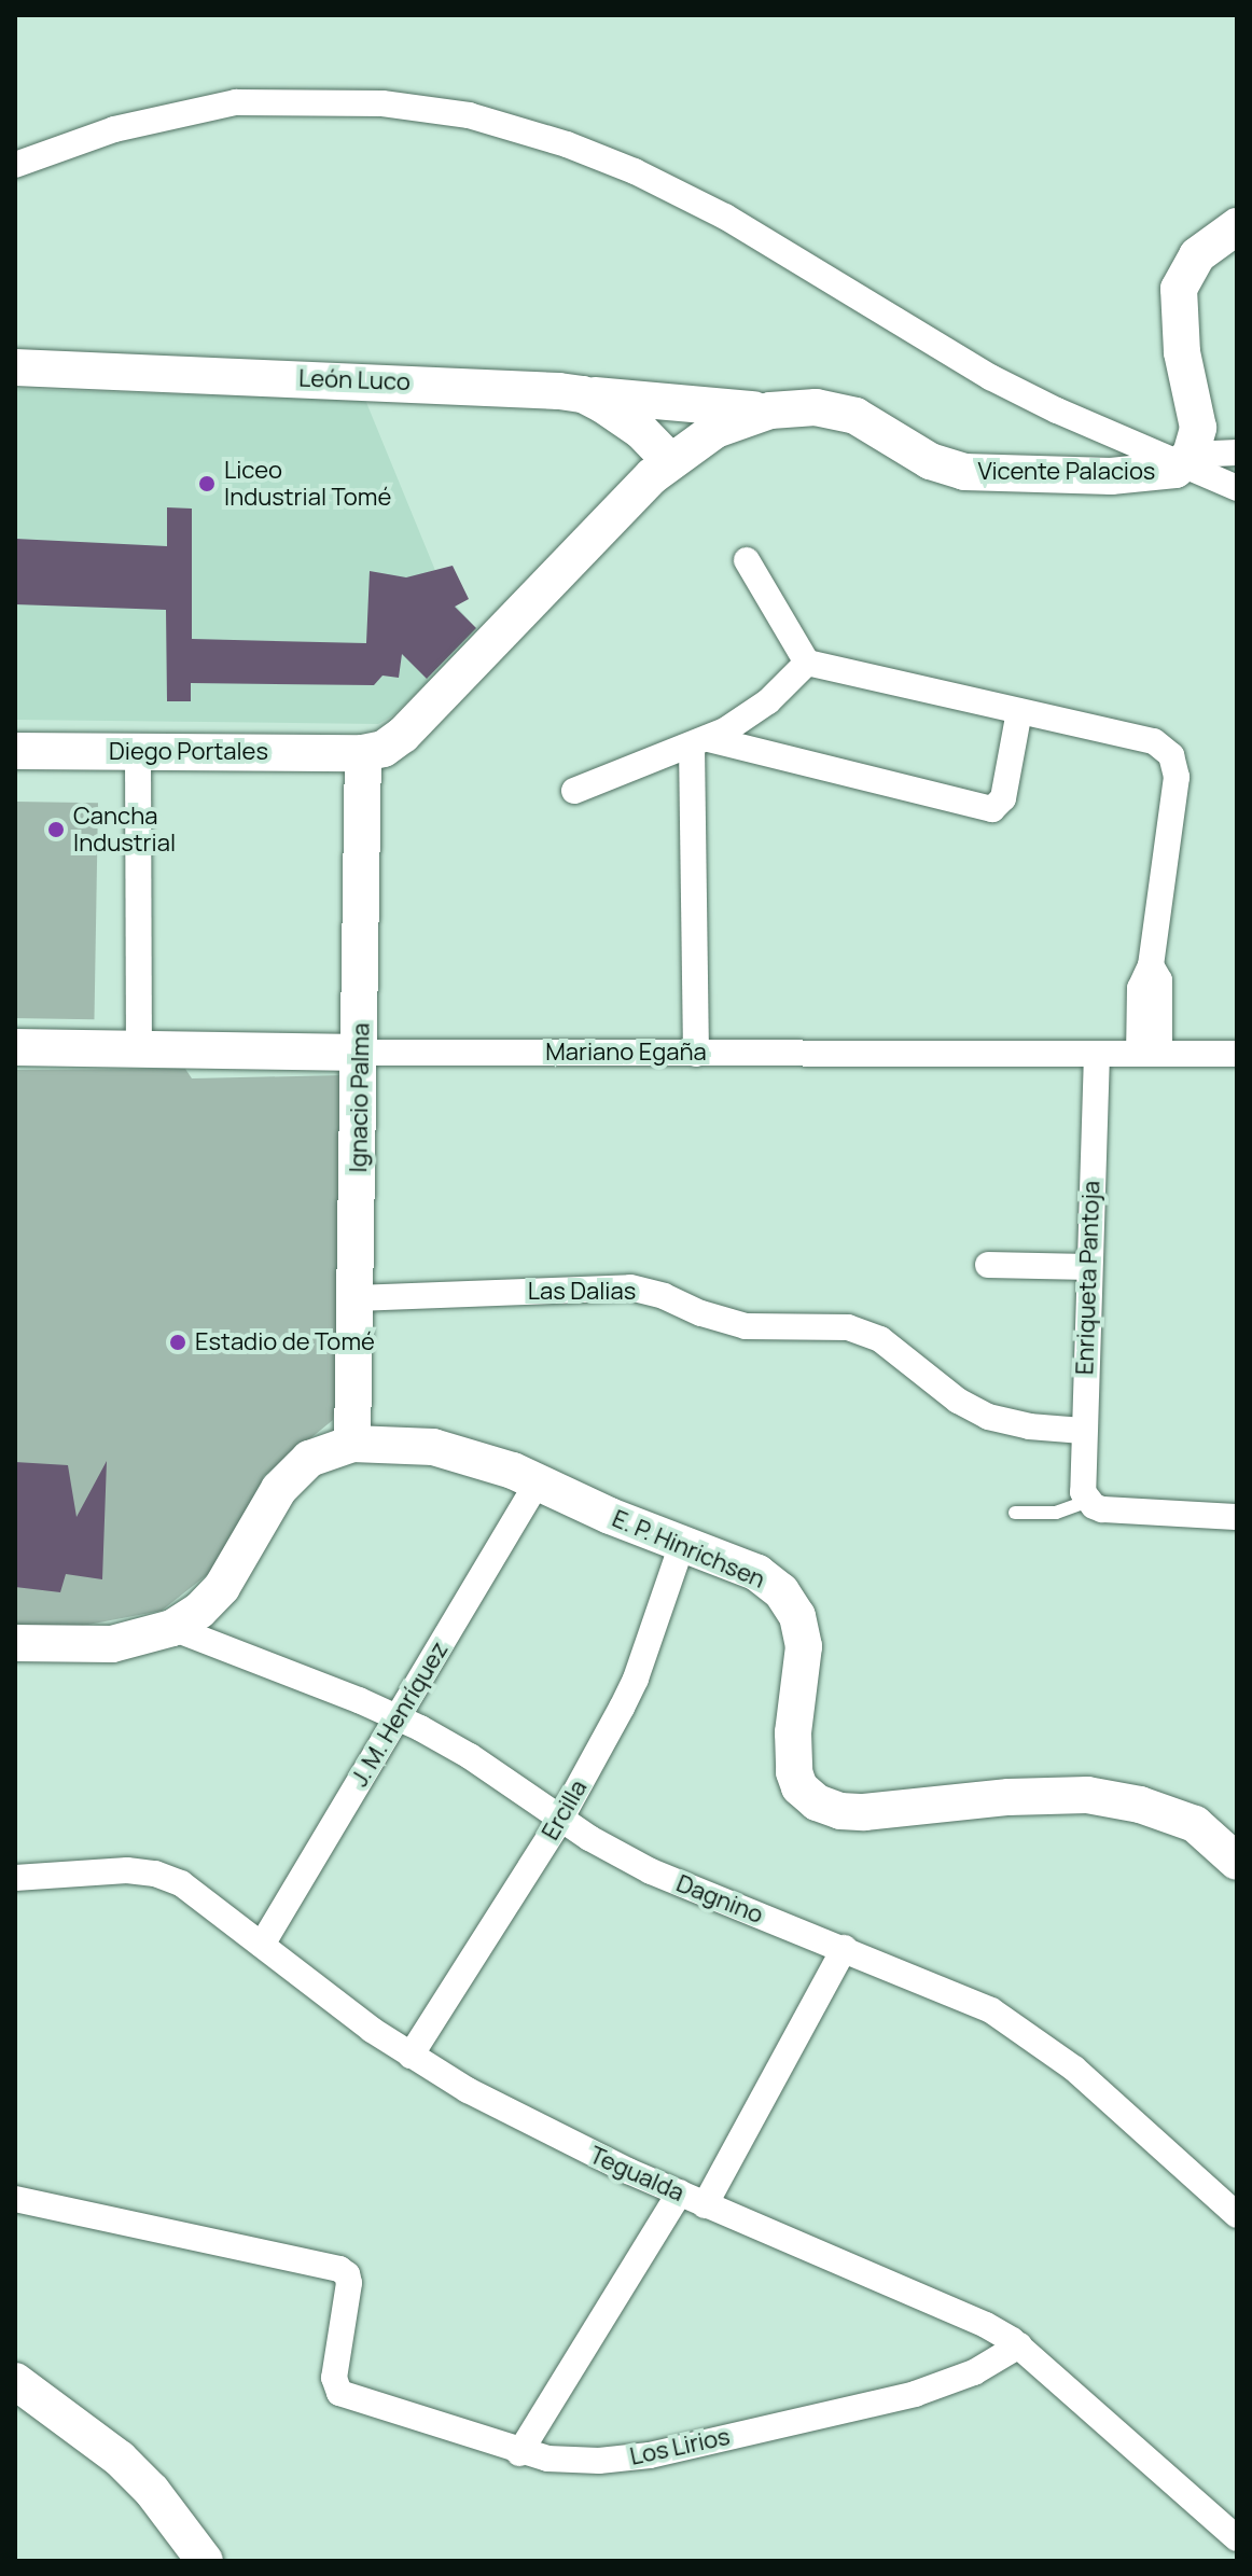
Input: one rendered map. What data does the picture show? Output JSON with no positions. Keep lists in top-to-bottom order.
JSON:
{
  "streets": {
    "main road": [
      "León Luco",
      "Vicente Palacios",
      "Diego Portales",
      "Mariano Egaña",
      "Ignacio Palma",
      "E. P. Hinrichsen"
    ],
    "street": [
      "Enriqueta Pantoja",
      "Las Dalias",
      "J. M. Henríquez",
      "Ercilla",
      "Dagnino",
      "Tegualda",
      "Los Lirios"
    ]
  },
  "crossings": [
    ["León Luco", "Vicente Palacios"],
    ["Vicente Palacios", "Diego Portales"],
    ["Vicente Palacios", "Ignacio Palma"],
    ["Diego Portales", "Ignacio Palma"],
    ["Mariano Egaña", "Ignacio Palma"],
    ["Mariano Egaña", "Enriqueta Pantoja"],
    ["Ignacio Palma", "Las Dalias"],
    ["Ignacio Palma", "E. P. Hinrichsen"],
    ["Enriqueta Pantoja", "Las Dalias"],
    ["E. P. Hinrichsen", "J. M. Henríquez"],
    ["E. P. Hinrichsen", "Ercilla"],
    ["J. M. Henríquez", "Dagnino"],
    ["J. M. Henríquez", "Tegualda"],
    ["Ercilla", "Dagnino"],
    ["Ercilla", "Tegualda"],
    ["Tegualda", "Los Lirios"]
  ],
  "places": ["Liceo Industrial Tomé", "Cancha Industrial", "Estadio de Tomé"]
}
